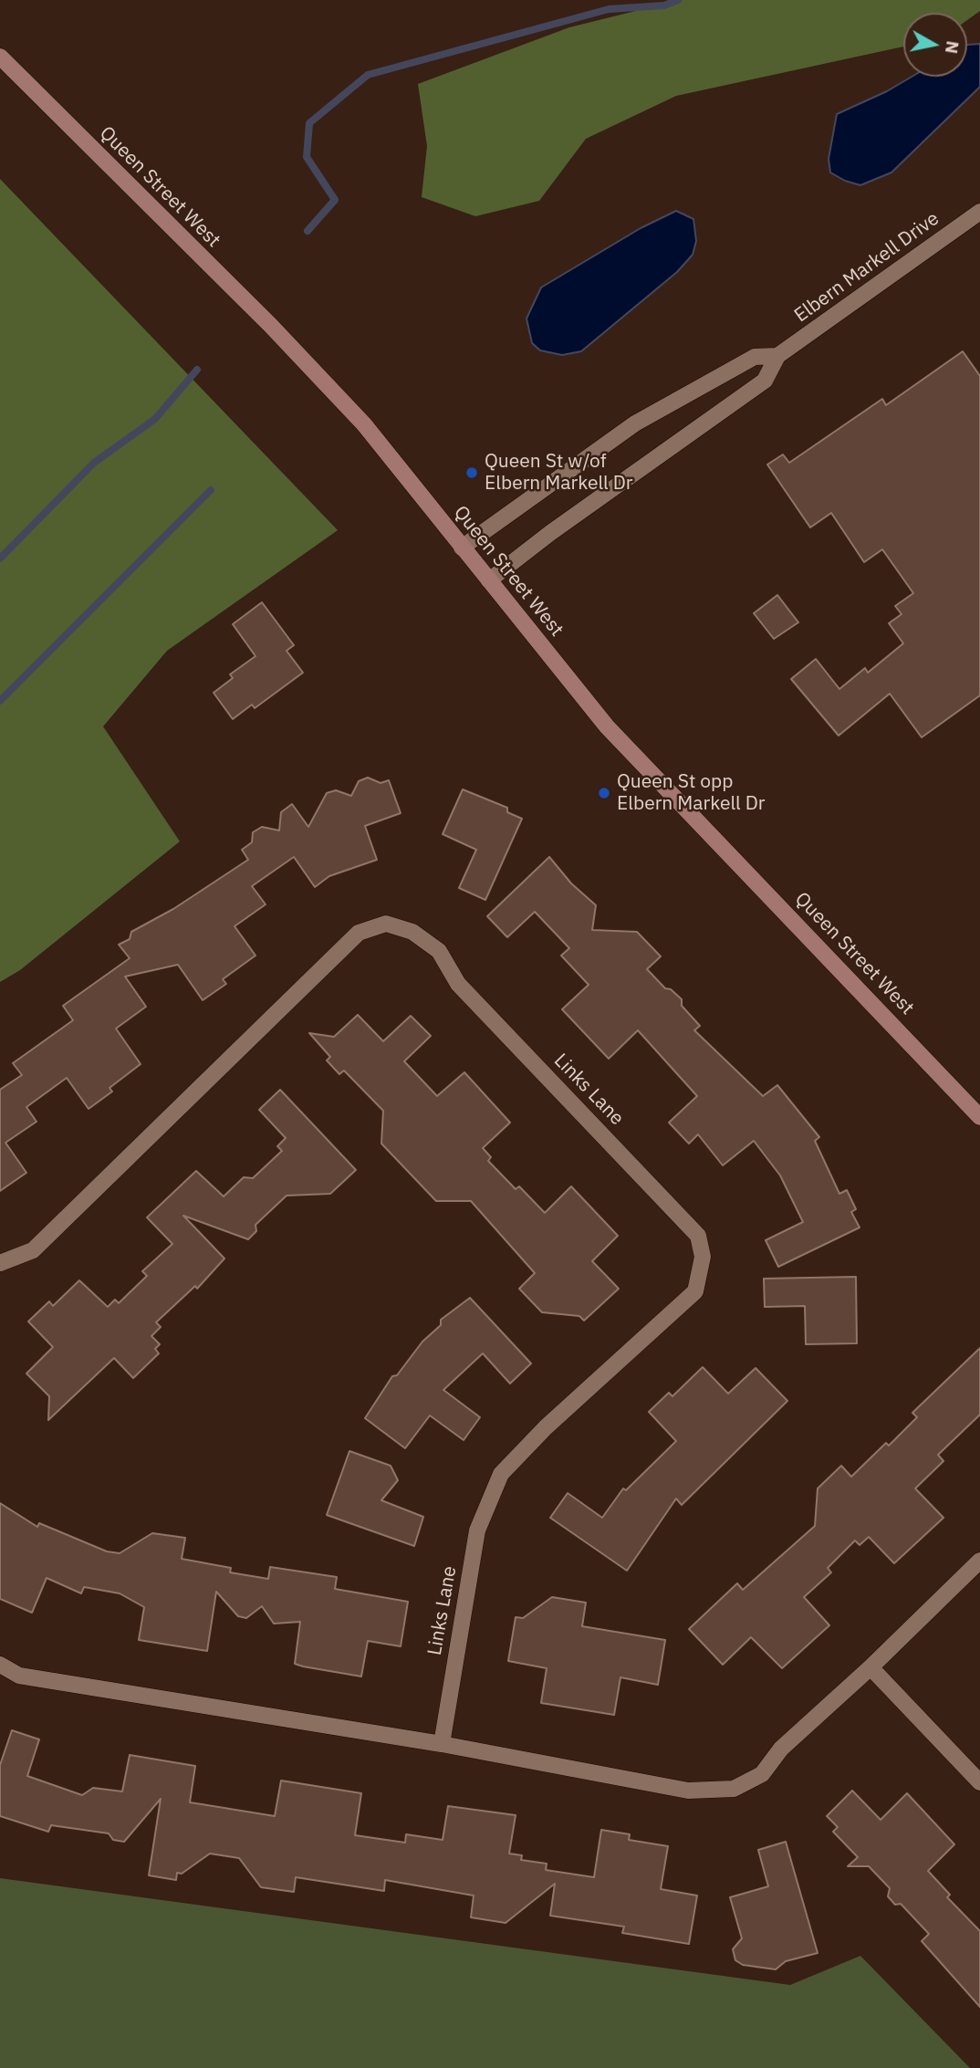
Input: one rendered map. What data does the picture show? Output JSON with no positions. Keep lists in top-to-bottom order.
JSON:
{
  "streets": {
    "main road": ["Queen Street West"],
    "street": ["Elbern Markell Drive", "Links Lane"]
  },
  "crossings": [
    ["Queen Street West", "Elbern Markell Drive"]
  ],
  "places": ["Queen St w/of Elbern Markell Dr", "Queen St opp Elbern Markell Dr"],
  "north": "right"
}
